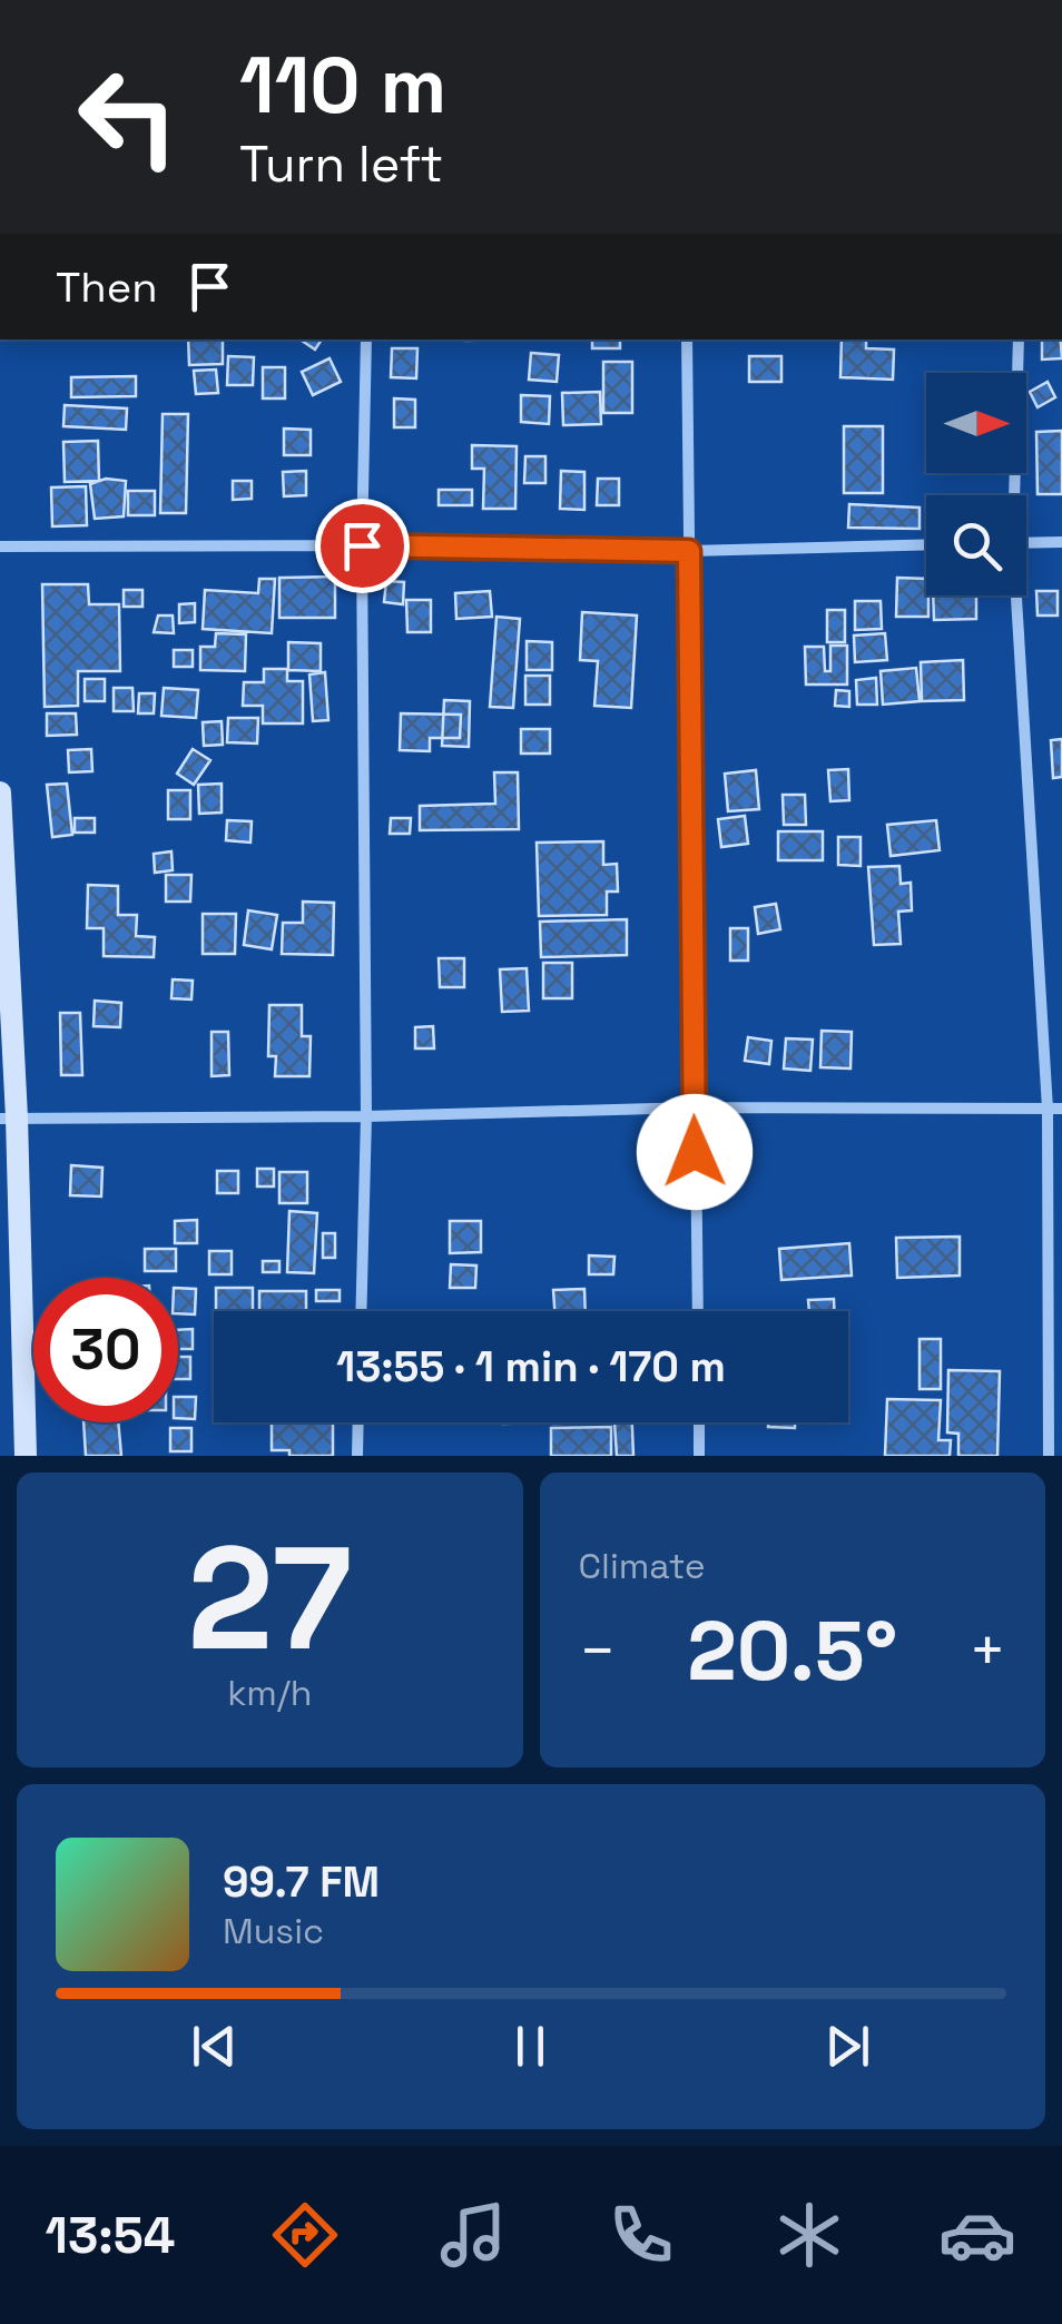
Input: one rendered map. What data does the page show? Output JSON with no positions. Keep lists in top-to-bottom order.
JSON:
{
  "north": "right",
  "page": {
    "turn": ["110 m", "Turn left"],
    "then": "Then",
    "limit": "30",
    "trip": "13:55 · 1 min · 170 m",
    "tile": [
      ["27", "km/h"],
      "Climate"
    ],
    "heat": ["−", "20.5°", "+"],
    "song": ["99.7 FM", "Music"],
    "tabs": "13:54"
  }
}
